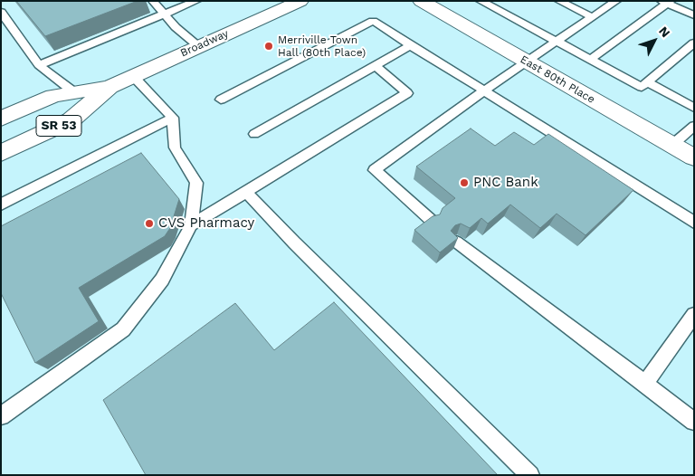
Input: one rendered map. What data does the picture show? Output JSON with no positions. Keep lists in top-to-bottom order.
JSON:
{
  "streets": {
    "main road": ["Broadway", "East 80th Place", "SR 53"]
  },
  "places": ["Merriville Town Hall (80th Place)", "PNC Bank", "CVS Pharmacy"],
  "north": "top right"
}
